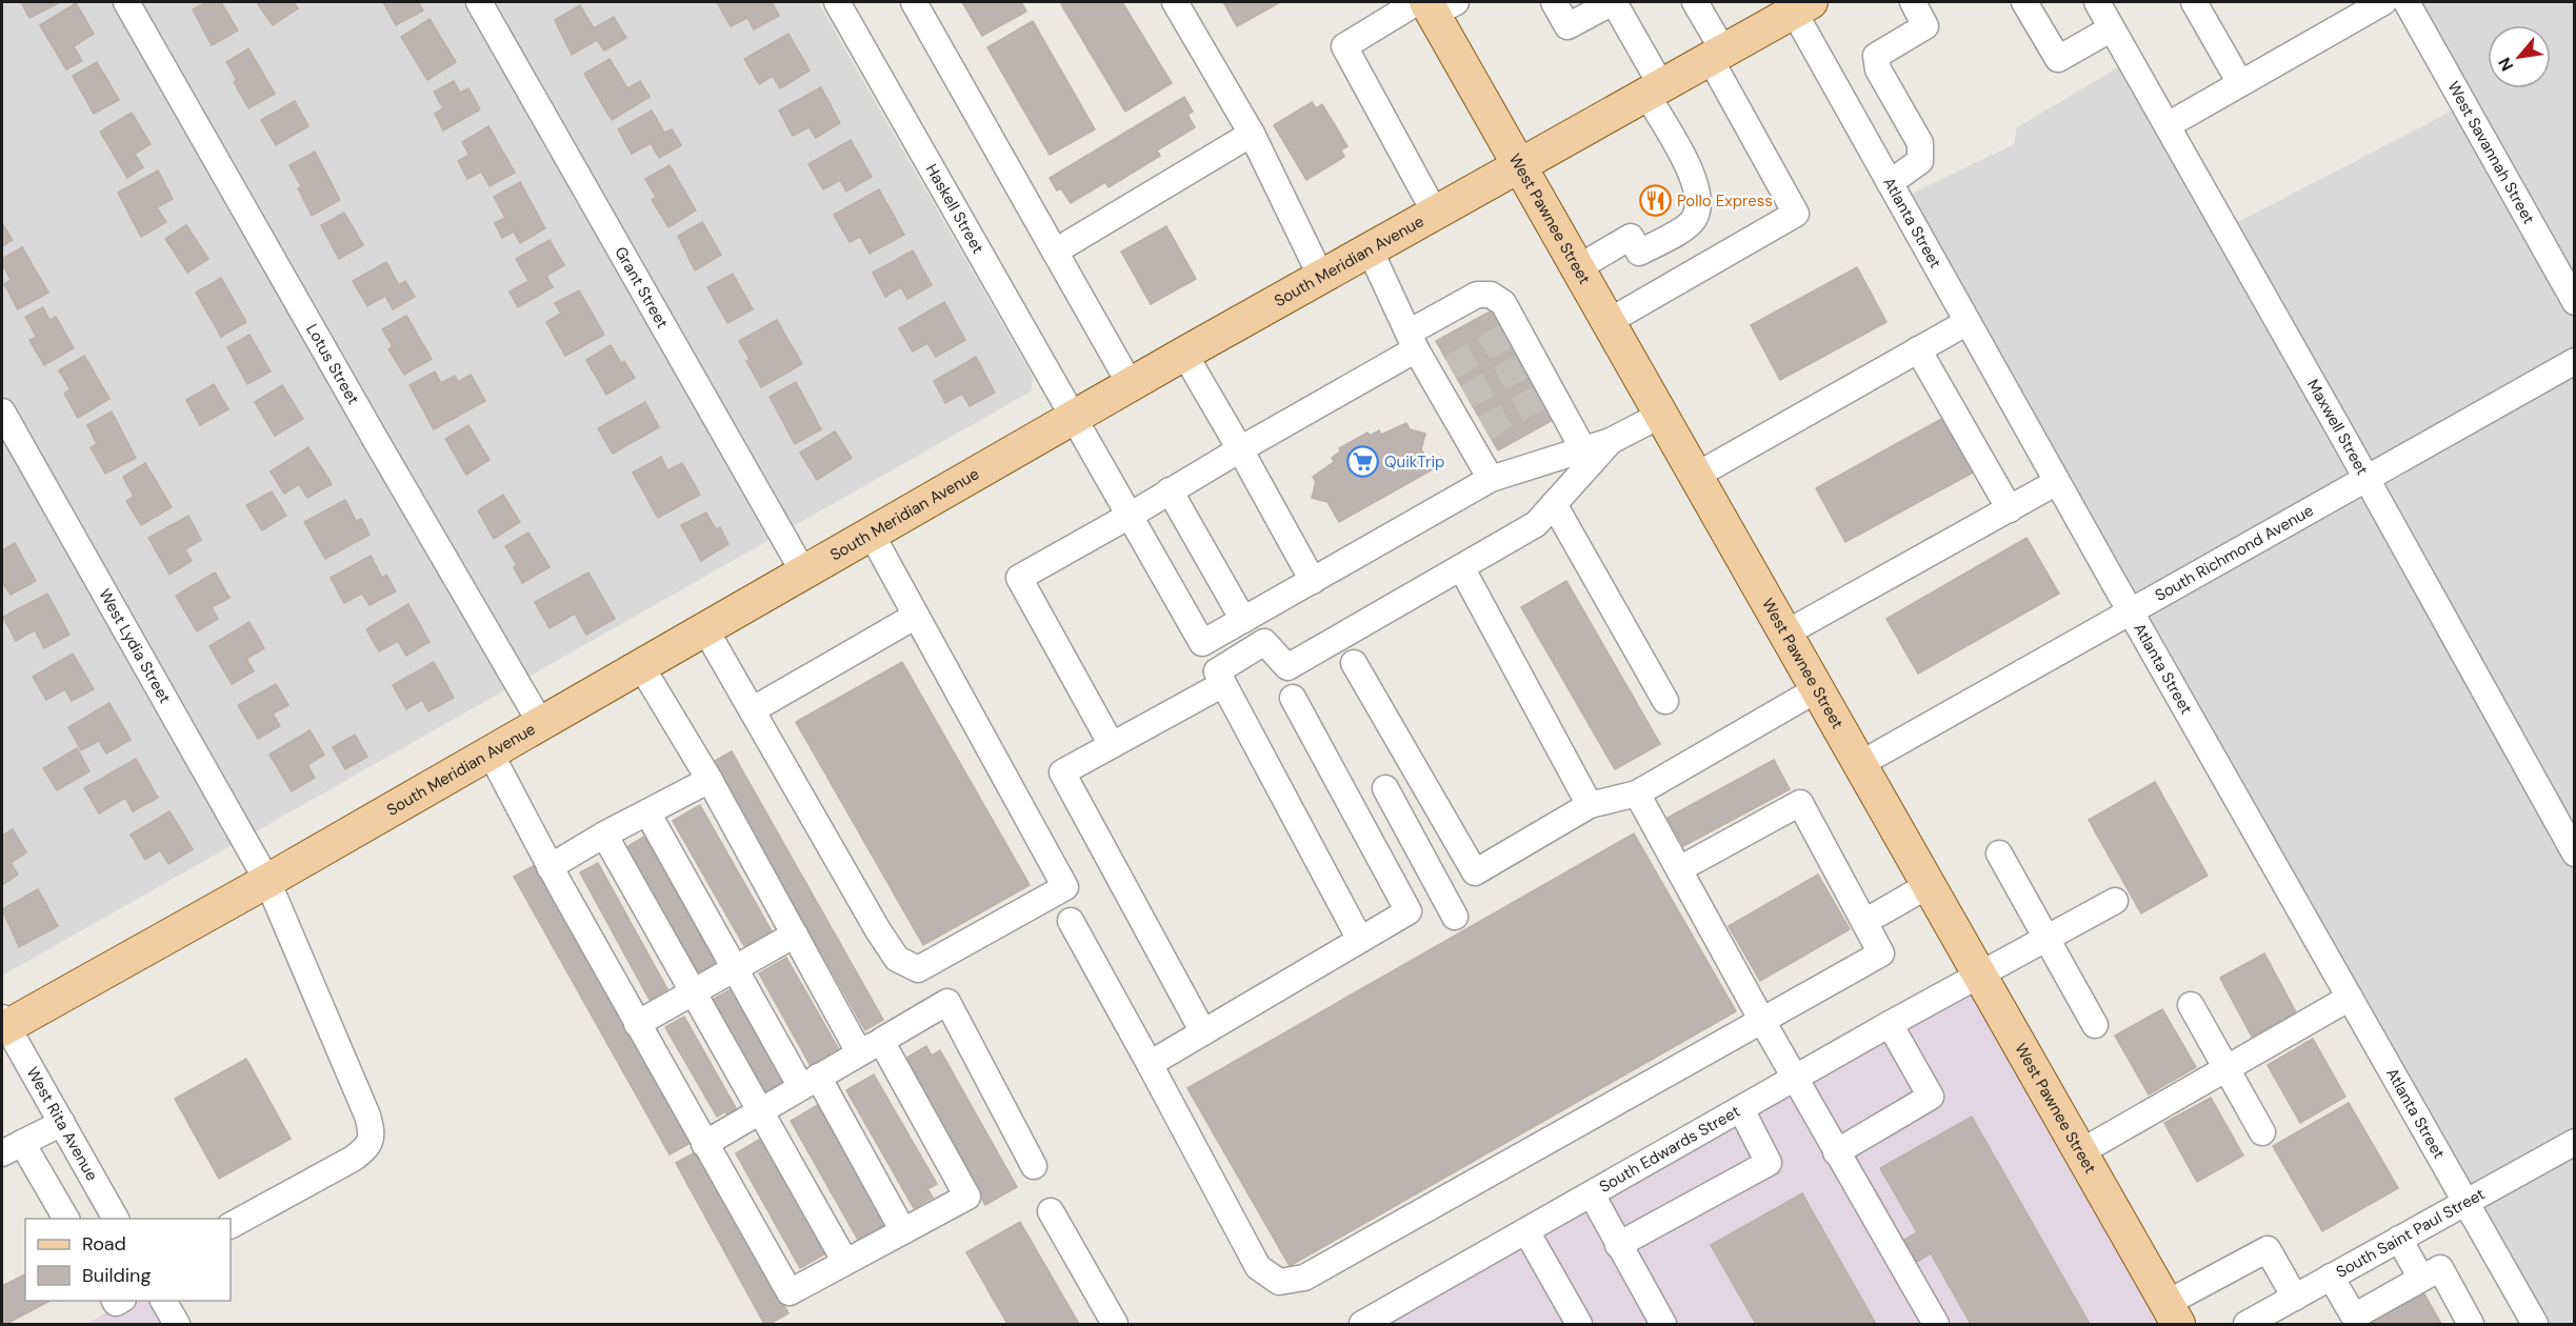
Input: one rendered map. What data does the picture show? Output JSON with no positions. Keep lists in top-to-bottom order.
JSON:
{
  "streets": {
    "main road": ["West Pawnee Street", "South Meridian Avenue"],
    "street": [
      "West Savannah Street",
      "Haskell Street",
      "Atlanta Street",
      "Grant Street",
      "Lotus Street",
      "Maxwell Street",
      "South Richmond Avenue",
      "West Lydia Street",
      "West Rita Avenue",
      "South Edwards Street",
      "South Saint Paul Street"
    ]
  },
  "crossings": [
    ["Haskell Street", "South Meridian Avenue"],
    ["West Pawnee Street", "South Meridian Avenue"],
    ["West Pawnee Street", "South Richmond Avenue"],
    ["West Pawnee Street", "South Edwards Street"],
    ["Atlanta Street", "South Meridian Avenue"],
    ["Atlanta Street", "South Richmond Avenue"],
    ["Atlanta Street", "South Saint Paul Street"],
    ["South Meridian Avenue", "Grant Street"],
    ["South Meridian Avenue", "Lotus Street"],
    ["South Meridian Avenue", "West Lydia Street"],
    ["South Meridian Avenue", "West Rita Avenue"],
    ["Maxwell Street", "South Richmond Avenue"]
  ],
  "places": {
    "restaurant": ["Pollo Express"],
    "supermarket": ["QuikTrip"]
  },
  "legend": ["Road", "Building"],
  "north": "bottom left"
}
